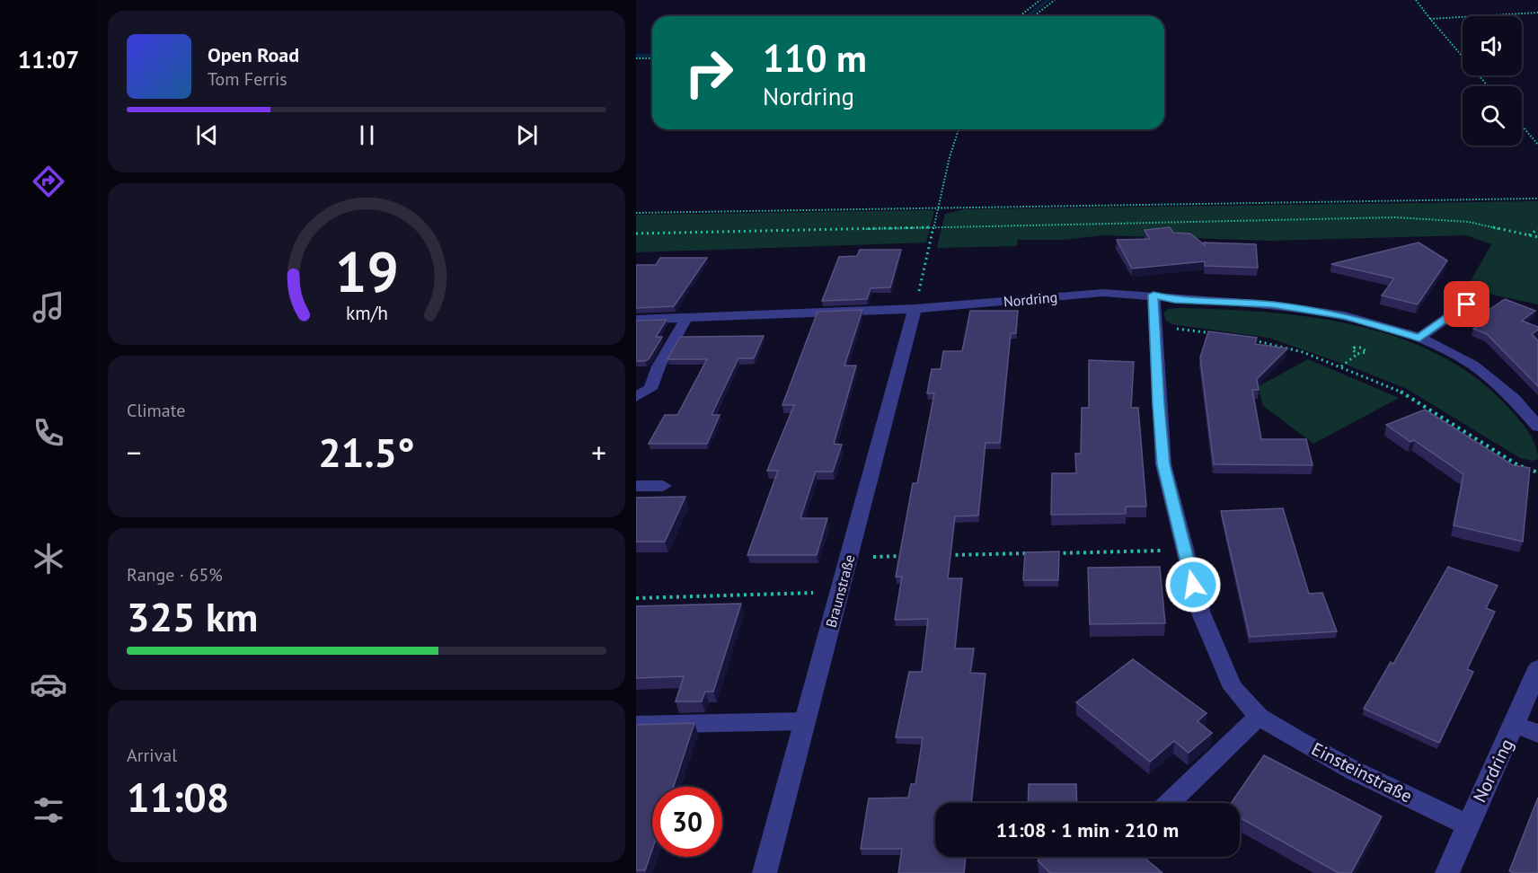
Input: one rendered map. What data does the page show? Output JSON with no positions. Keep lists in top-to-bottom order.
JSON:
{
  "streets": {
    "street": ["Nordring", "Braunstraße", "Einsteinstraße"]
  },
  "crossings": [
    ["Nordring", "Braunstraße"],
    ["Nordring", "Einsteinstraße"]
  ],
  "page": {
    "tabs": "11:07",
    "turn": ["110 m", "Nordring"],
    "song": ["Open Road", "Tom Ferris"],
    "tile": [
      "Climate",
      ["Range · 65%", "325 km"],
      ["Arrival", "11:08"]
    ],
    "heat": ["−", "21.5°", "+"],
    "limit": "30",
    "trip": "11:08 · 1 min · 210 m",
    "gauge": ["19", "km/h"]
  }
}
